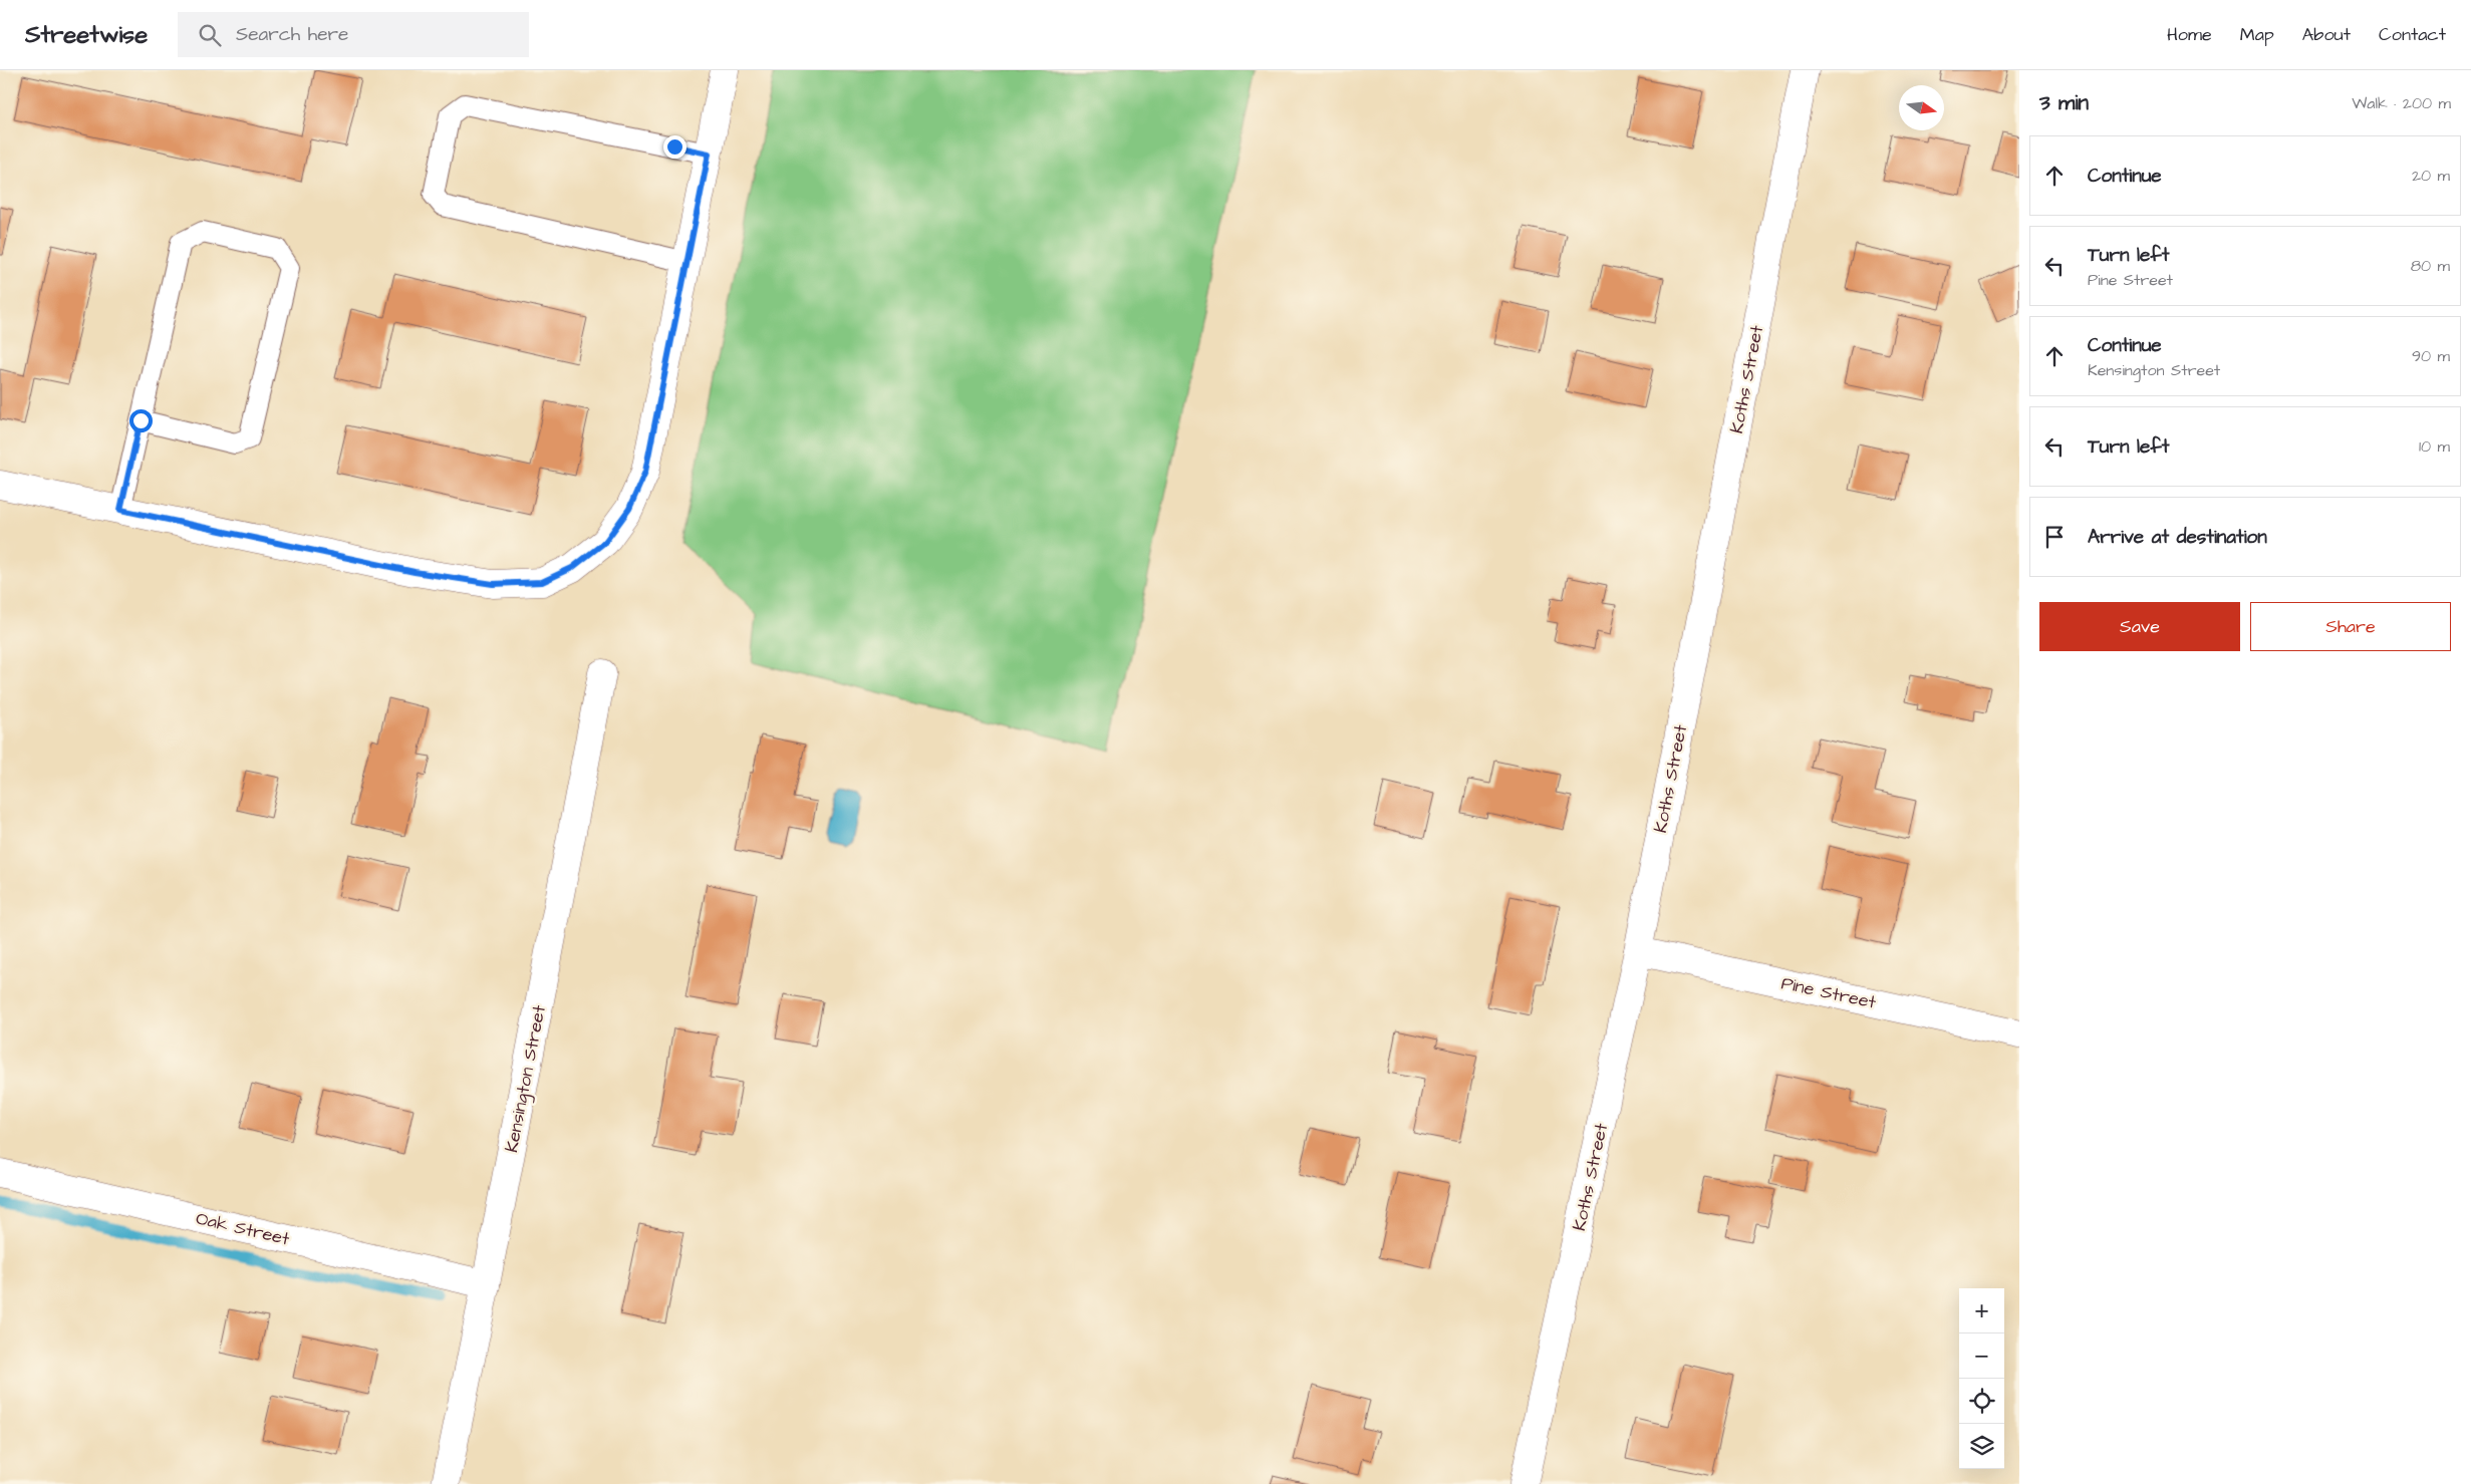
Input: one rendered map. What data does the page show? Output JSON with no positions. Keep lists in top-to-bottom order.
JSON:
{
  "streets": {
    "street": [
      "Koths Street",
      "Pine Street",
      "Kensington Street",
      "Oak Street"
    ]
  },
  "crossings": [
    ["Koths Street", "Pine Street"],
    ["Kensington Street", "Oak Street"]
  ],
  "north": "right",
  "page": {
    "header": "Streetwise",
    "search": "Search here",
    "nav": [
      "Home",
      "Map",
      "About",
      "Contact"
    ],
    "heading": ["3 min", "Walk · 200 m"],
    "list": [
      ["Continue", "20 m"],
      ["Turn left", "Pine Street", "80 m"],
      ["Continue", "Kensington Street", "90 m"],
      ["Turn left", "10 m"],
      "Arrive at destination"
    ],
    "buttons": ["Save", "Share"],
    "map_buttons": ["+", "−"]
  }
}
